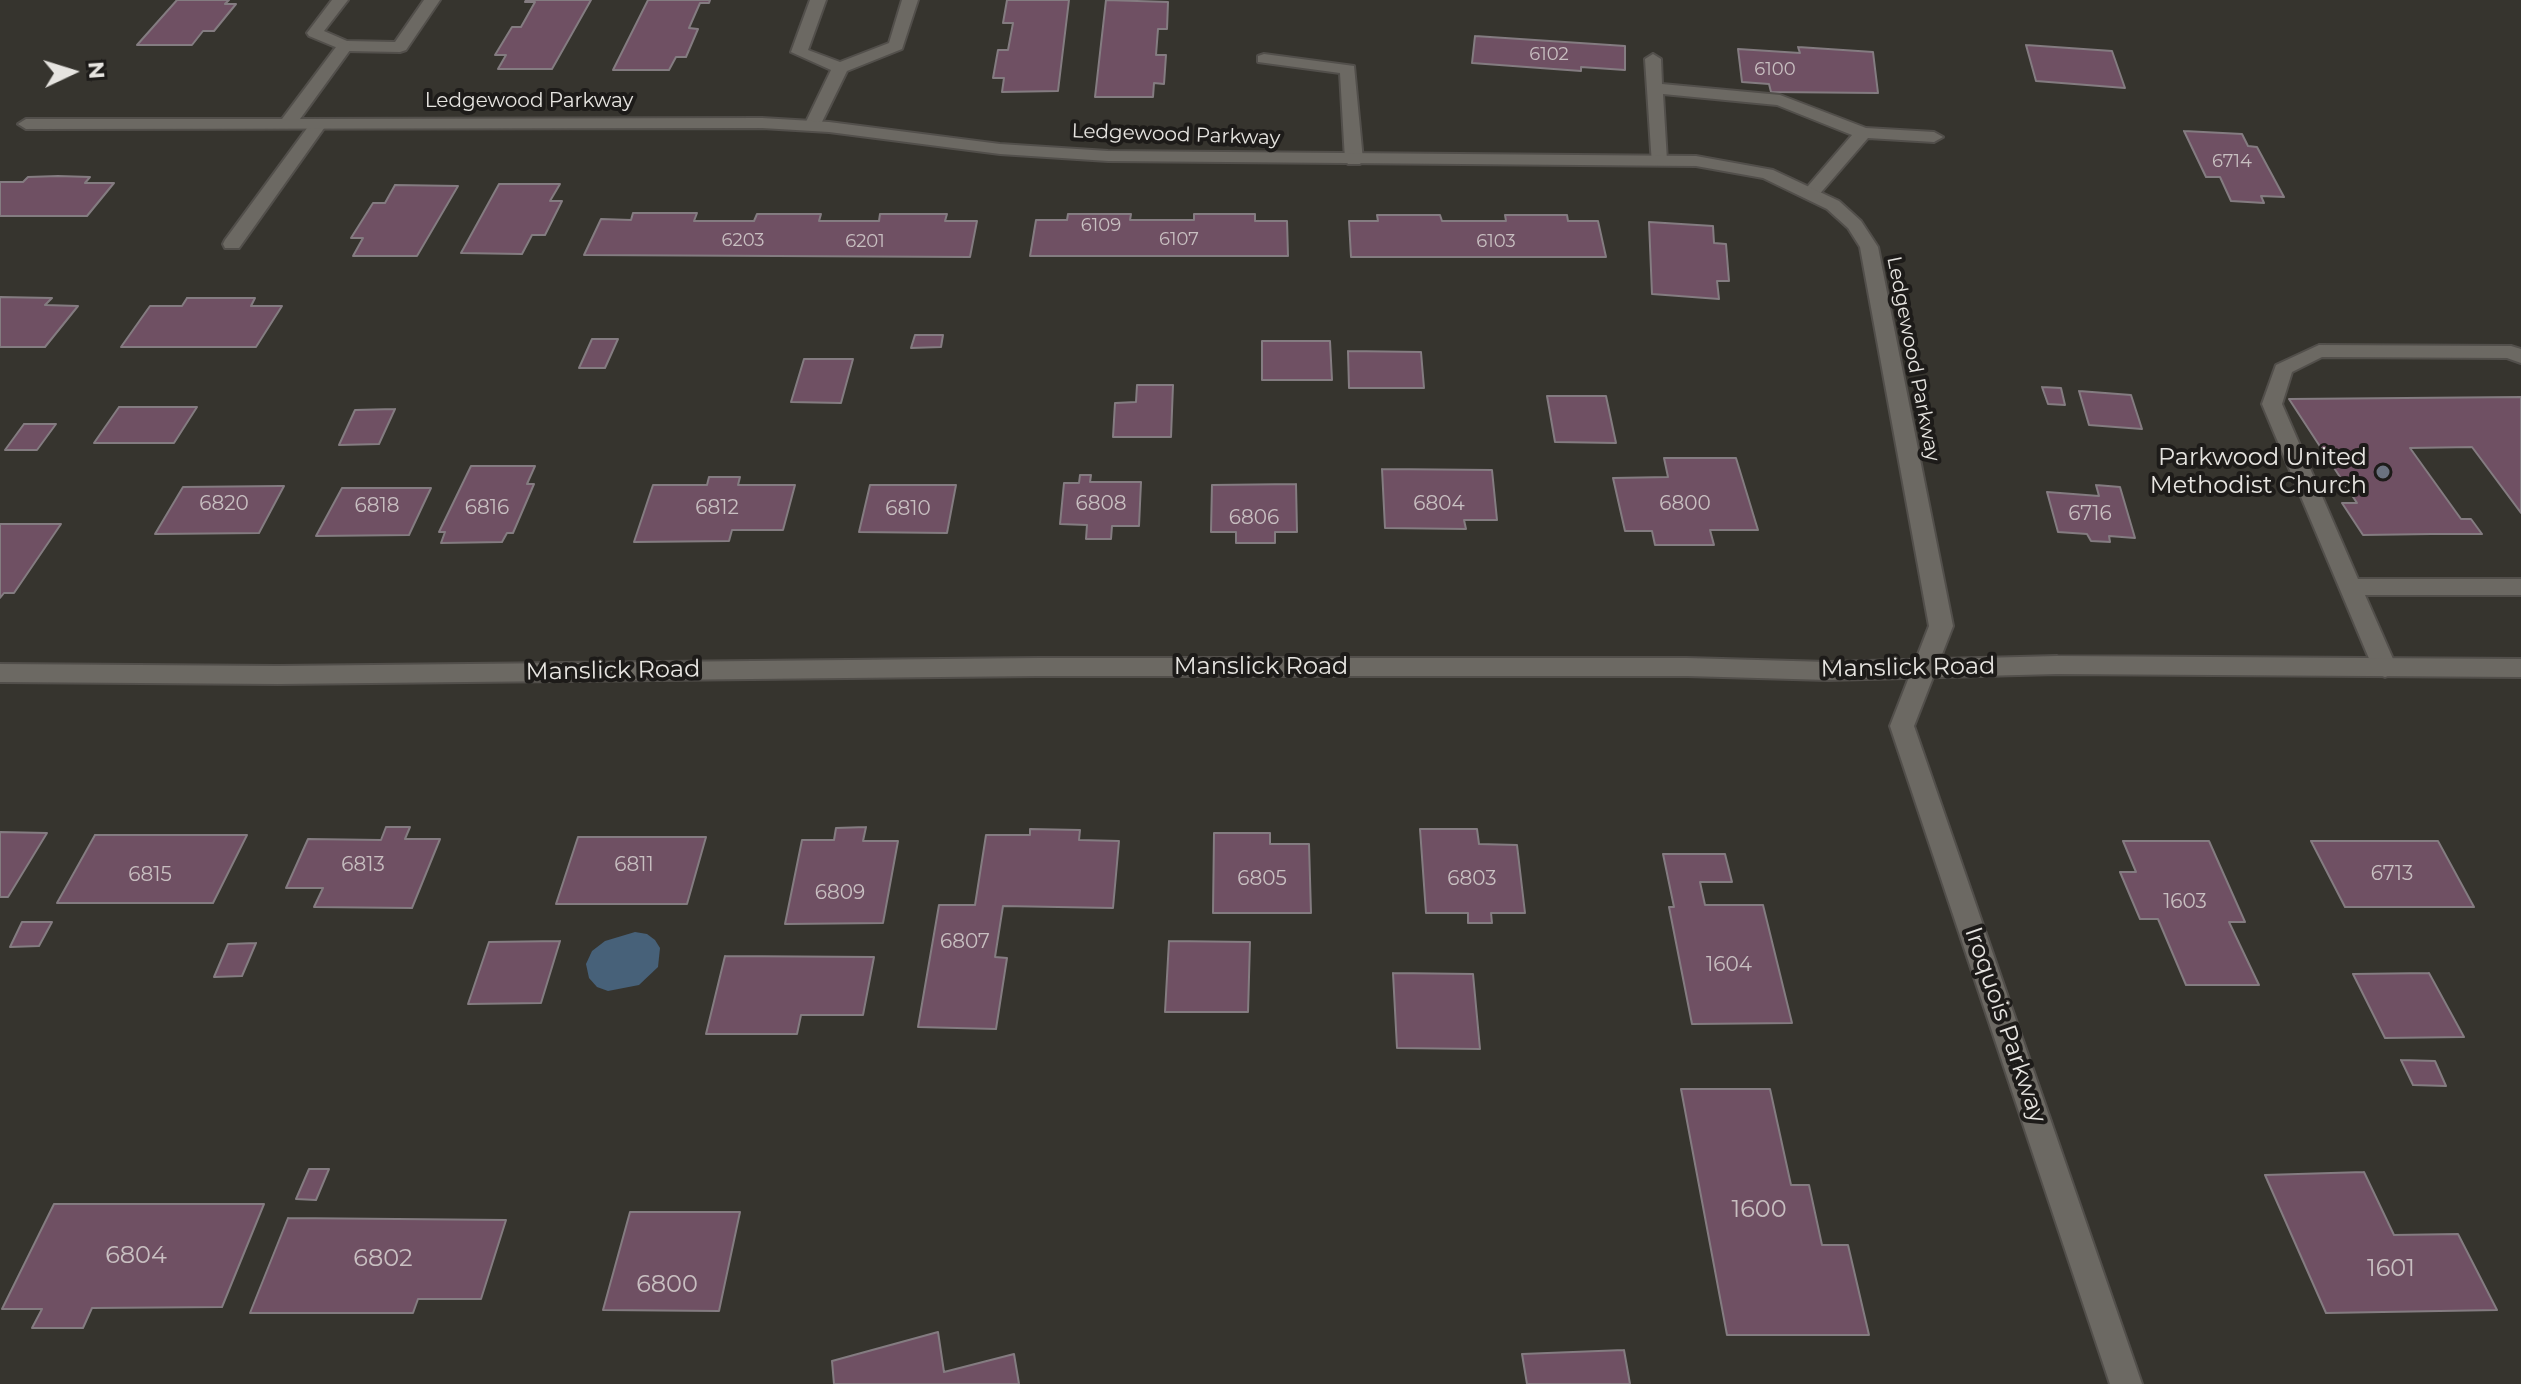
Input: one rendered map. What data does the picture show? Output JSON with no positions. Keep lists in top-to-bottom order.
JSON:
{
  "streets": {
    "street": ["Ledgewood Parkway", "Manslick Road", "Iroquois Parkway"]
  },
  "crossings": [
    ["Ledgewood Parkway", "Manslick Road"],
    ["Ledgewood Parkway", "Iroquois Parkway"],
    ["Manslick Road", "Iroquois Parkway"]
  ],
  "places": ["Parkwood United Methodist Church"],
  "house_numbers": [
    "6102",
    "6100",
    "6714",
    "6109",
    "6107",
    "6203",
    "6201",
    "6103",
    "6820",
    "6808",
    "6804",
    "6800",
    "6818",
    "6816",
    "6812",
    "6810",
    "6716",
    "6806",
    "6813",
    "6811",
    "6713",
    "6815",
    "6805",
    "6803",
    "6809",
    "1603",
    "6807",
    "1604",
    "1600",
    "6804",
    "6802",
    "1601",
    "6800"
  ],
  "north": "right"
}
